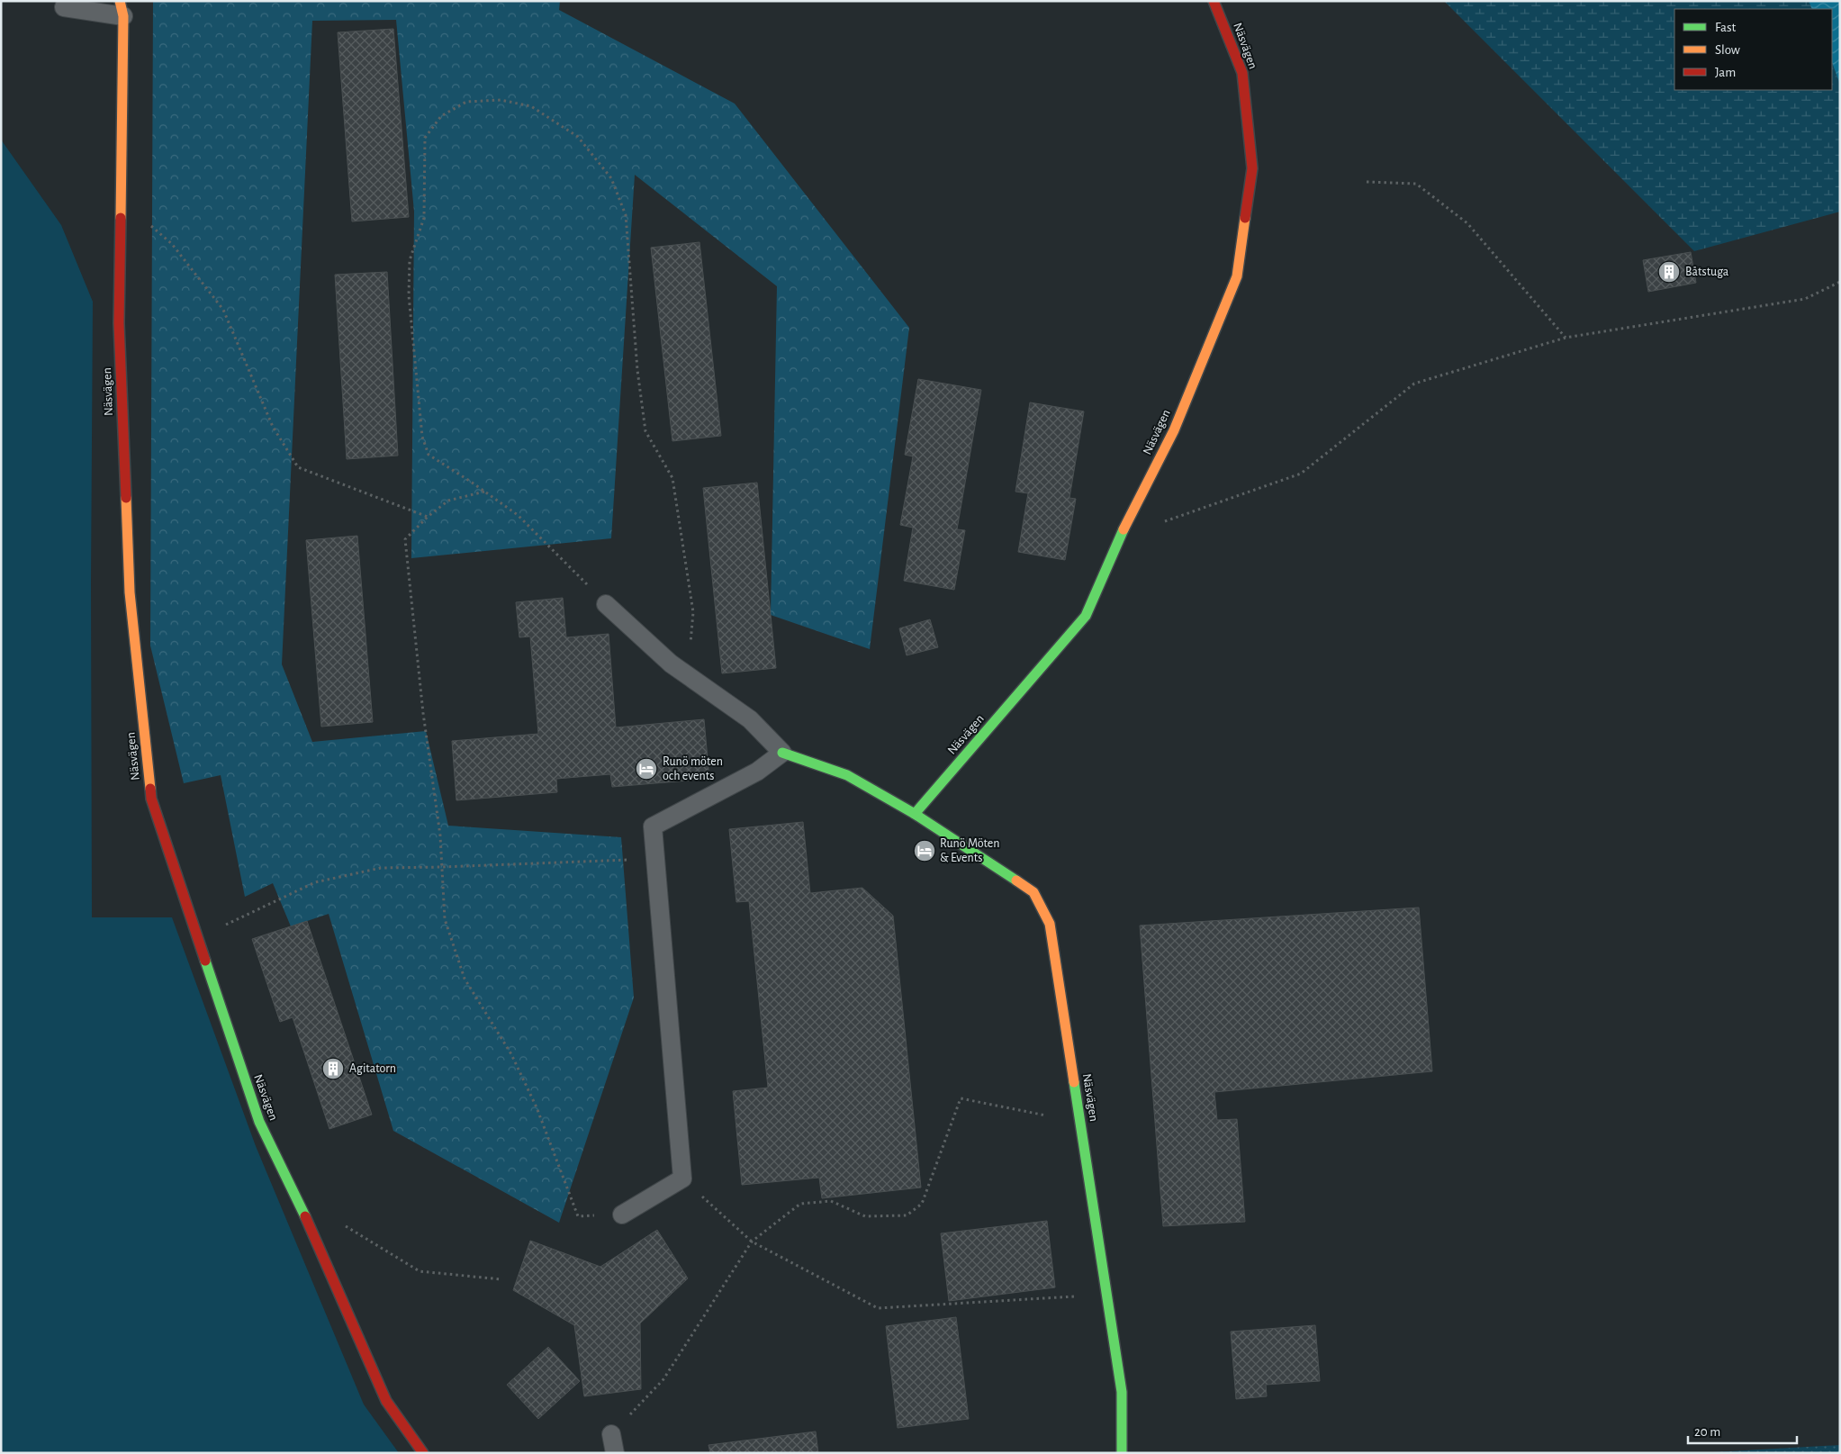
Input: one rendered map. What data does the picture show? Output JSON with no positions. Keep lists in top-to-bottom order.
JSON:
{
  "streets": {
    "street": ["Näsvägen"]
  },
  "places": {
    "building": ["Båtstuga", "Agitatorn"],
    "hotel": ["Runö möten och events", "Runö Möten & Events"]
  },
  "legend": ["Fast", "Slow", "Jam"],
  "scale_bar": "20 m"
}
